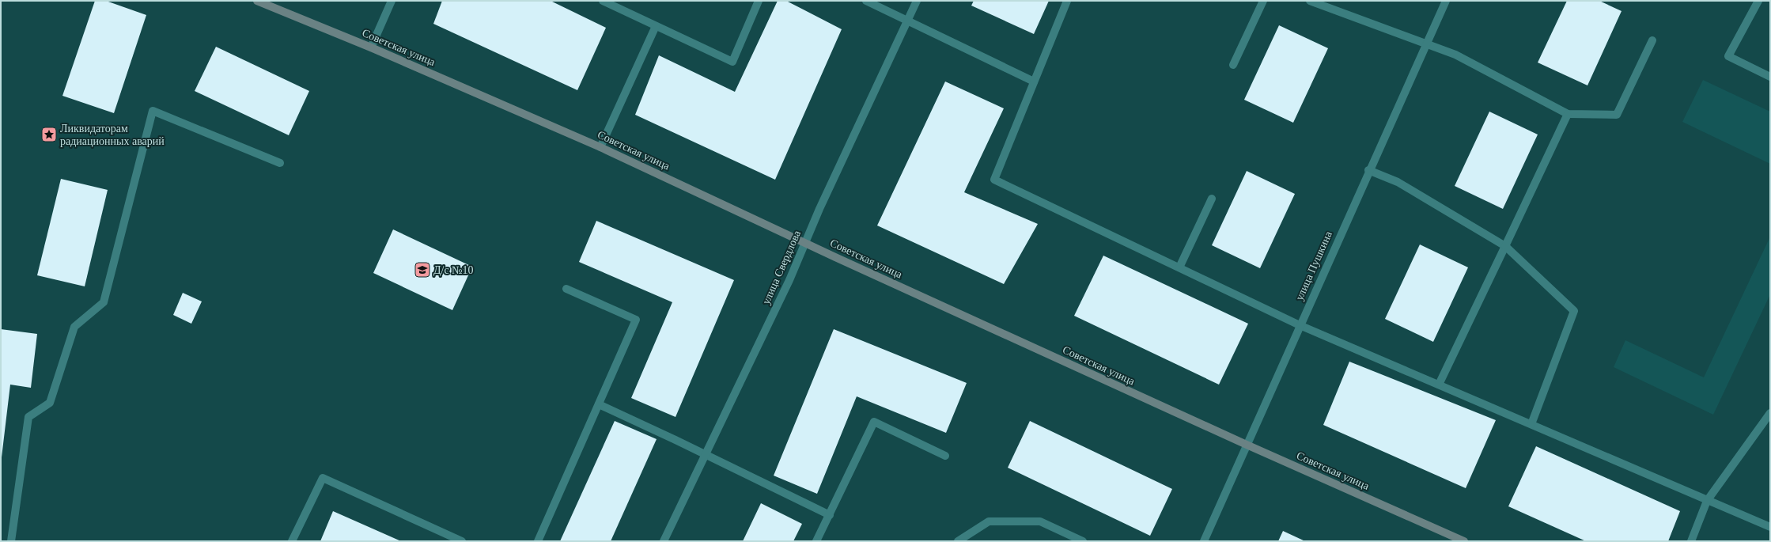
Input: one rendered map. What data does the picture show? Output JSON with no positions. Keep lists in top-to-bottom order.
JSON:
{
  "streets": {
    "street": ["Советская улица", "улица Пушкина", "улица Свердлова"]
  },
  "crossings": [
    ["Советская улица", "улица Пушкина"],
    ["Советская улица", "улица Свердлова"]
  ],
  "places": {
    "place": ["Ликвидаторам радиационных аварий"],
    "school or university": ["Д/с №10"]
  }
}
